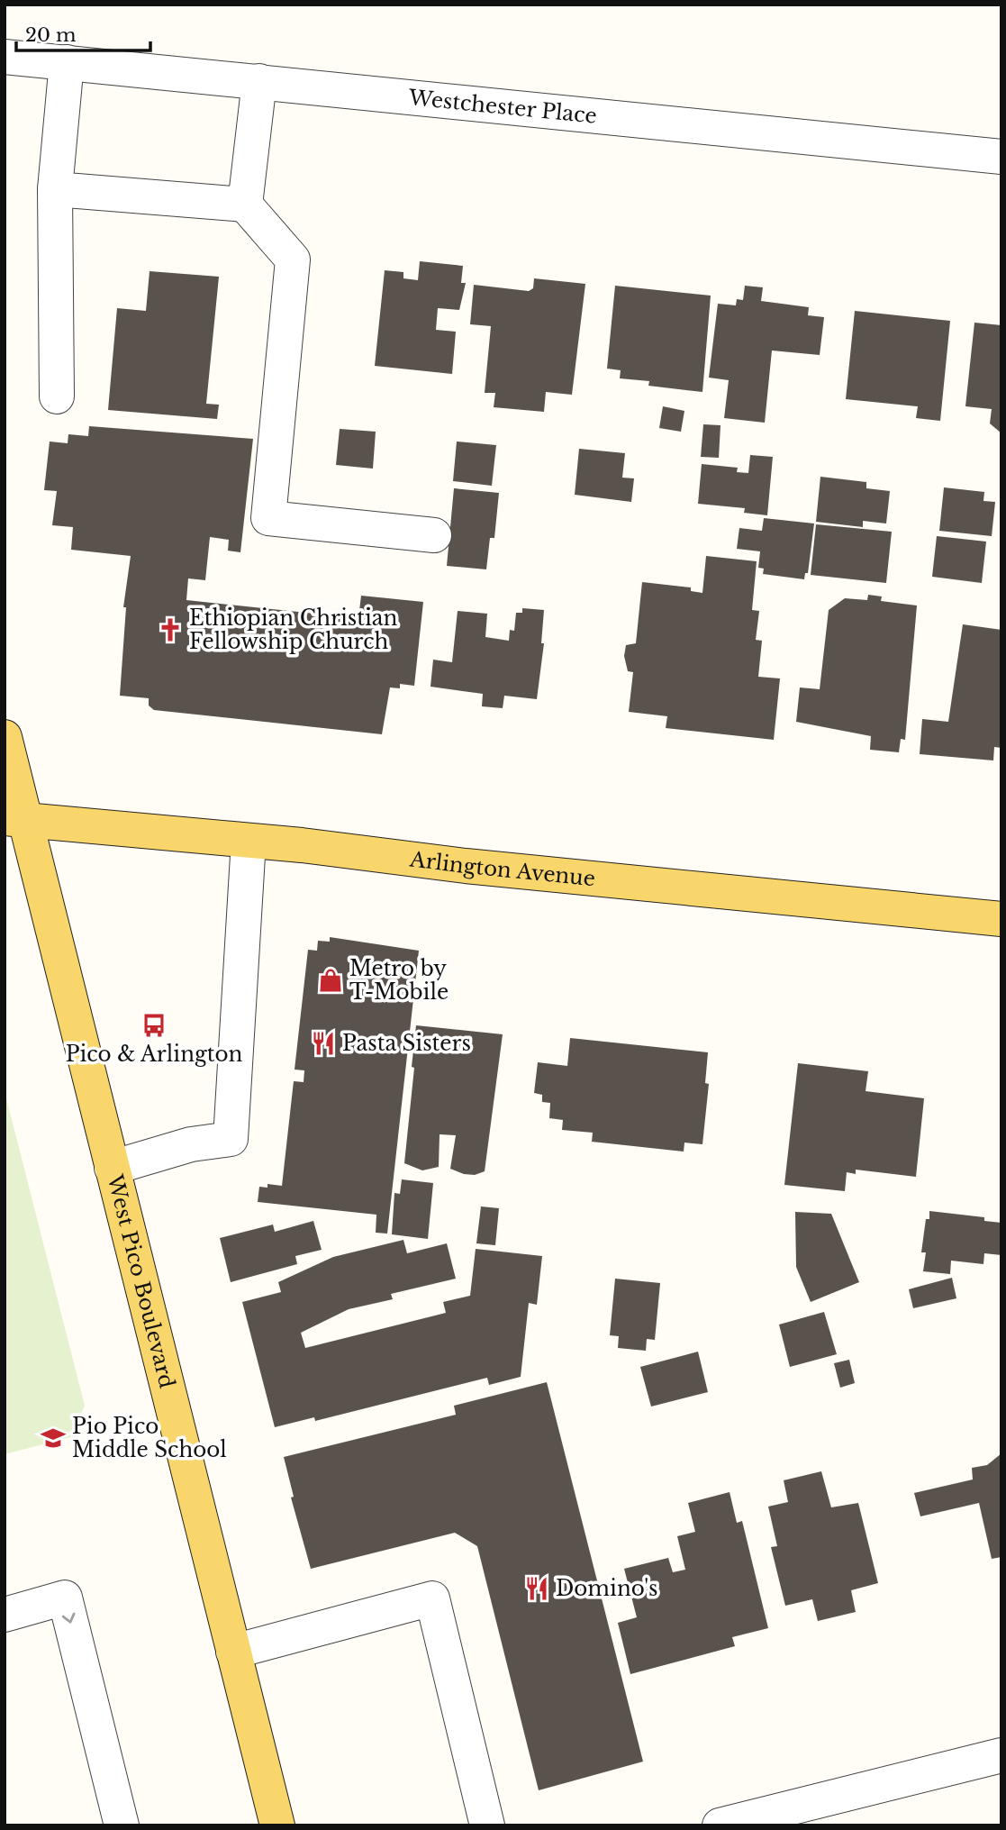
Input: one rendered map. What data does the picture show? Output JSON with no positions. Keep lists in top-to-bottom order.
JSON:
{
  "streets": {
    "main road": ["Arlington Avenue", "West Pico Boulevard"],
    "street": ["Westchester Place"]
  },
  "crossings": [
    ["Arlington Avenue", "West Pico Boulevard"]
  ],
  "places": {
    "church": ["Ethiopian Christian Fellowship Church"],
    "shop": ["Metro by T-Mobile"],
    "bus stop": ["Pico & Arlington"],
    "restaurant": ["Pasta Sisters", "Domino's"],
    "school or university": ["Pio Pico Middle School"]
  },
  "scale_bar": "20 m"
}
